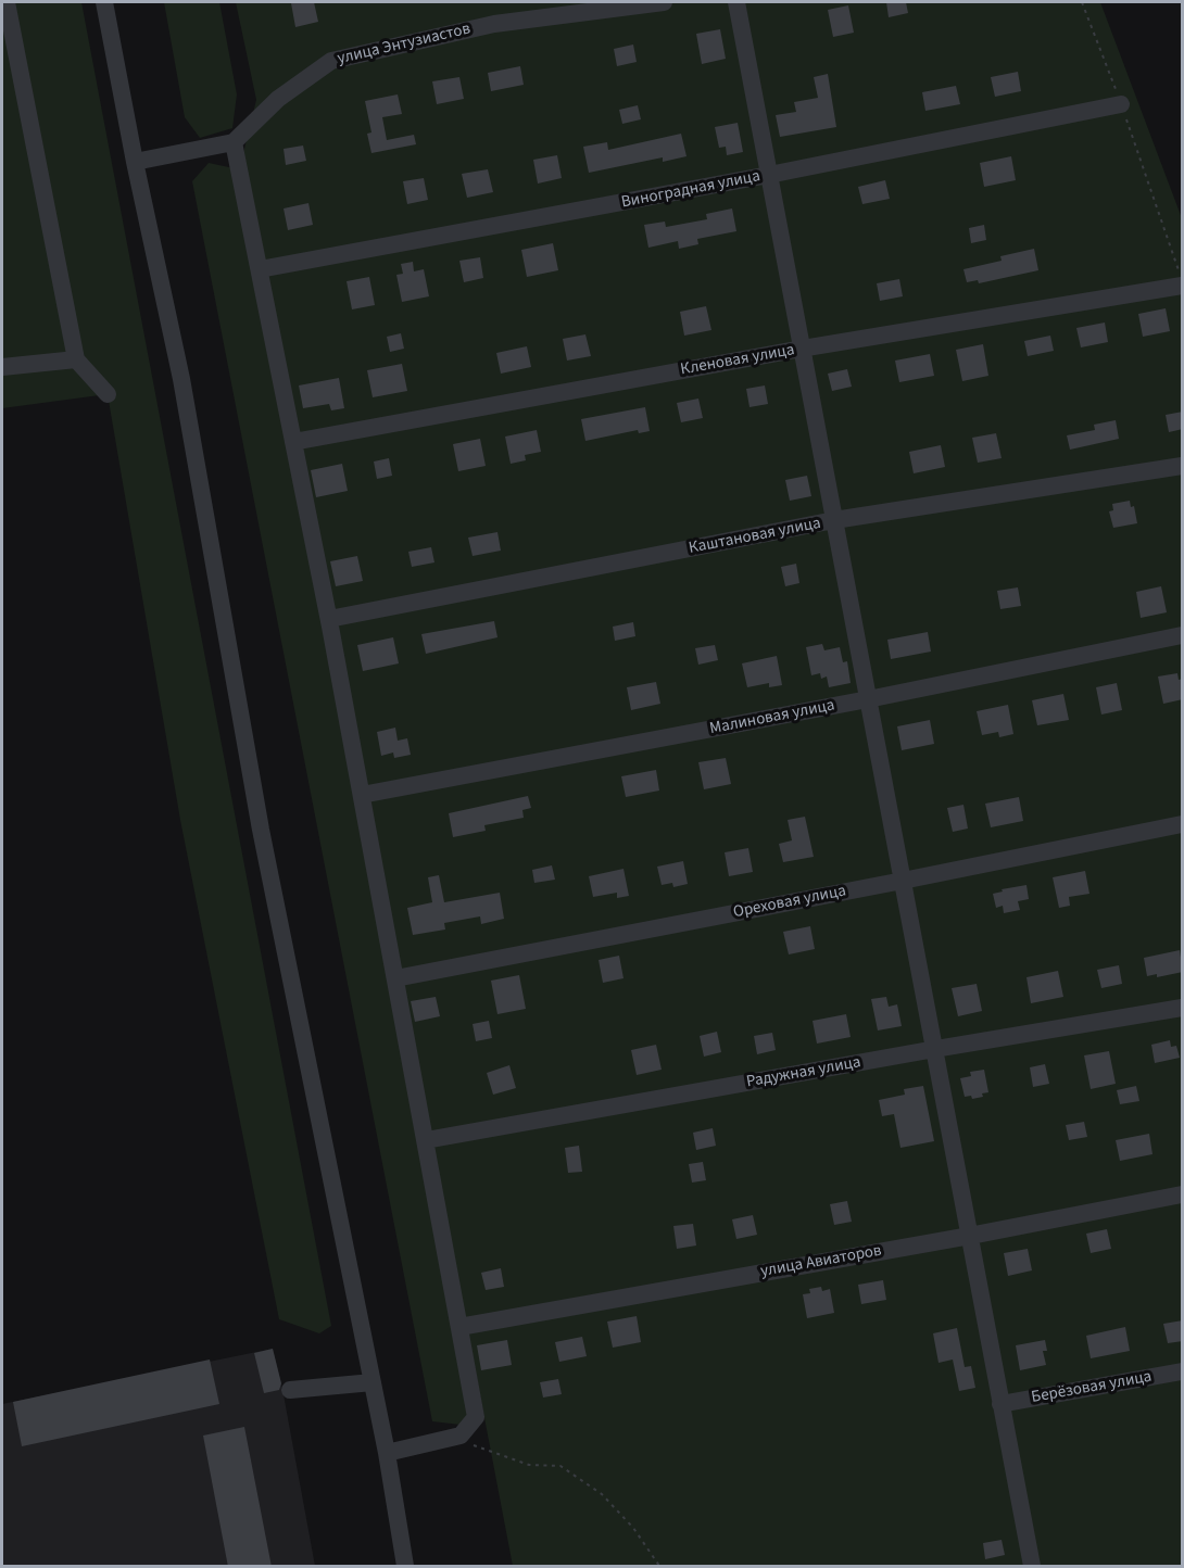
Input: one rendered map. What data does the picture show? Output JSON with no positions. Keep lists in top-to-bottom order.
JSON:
{
  "streets": {
    "street": [
      "улица Энтузиастов",
      "Виноградная улица",
      "Кленовая улица",
      "Каштановая улица",
      "Малиновая улица",
      "Ореховая улица",
      "Радужная улица",
      "улица Авиаторов",
      "Берёзовая улица"
    ]
  }
}
